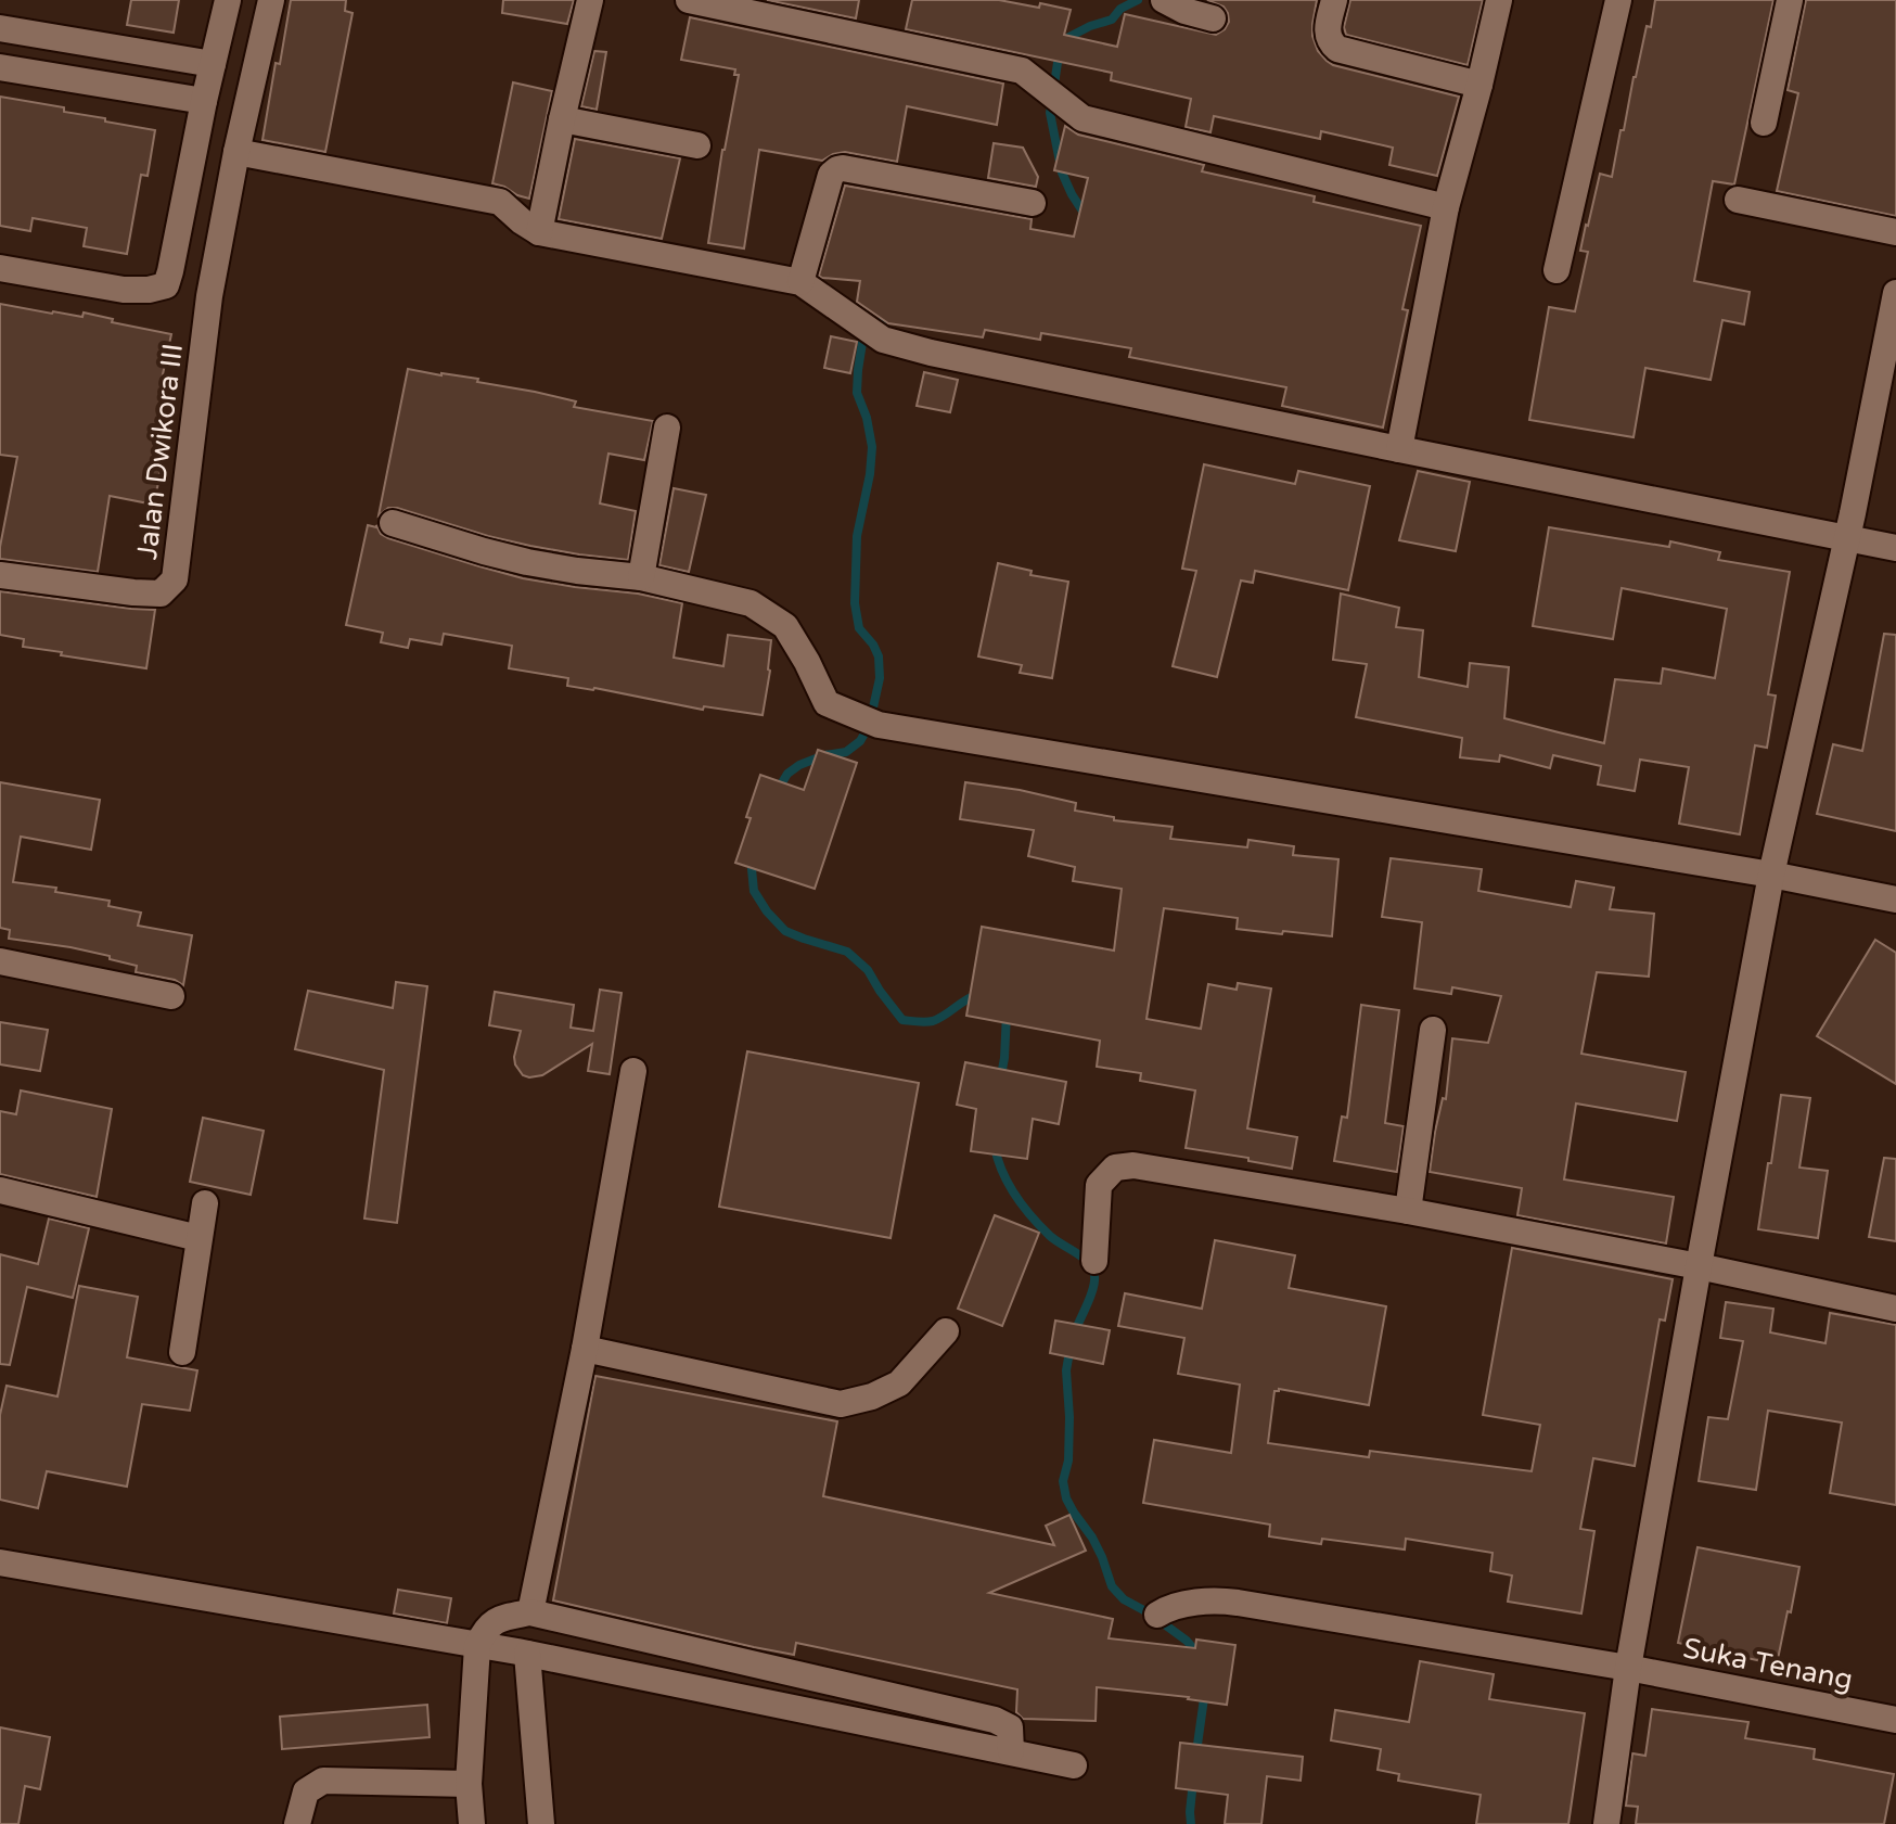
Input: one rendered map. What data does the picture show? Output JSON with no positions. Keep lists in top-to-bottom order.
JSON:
{
  "streets": {
    "street": ["Jalan Dwikora III", "Suka Tenang"]
  }
}
